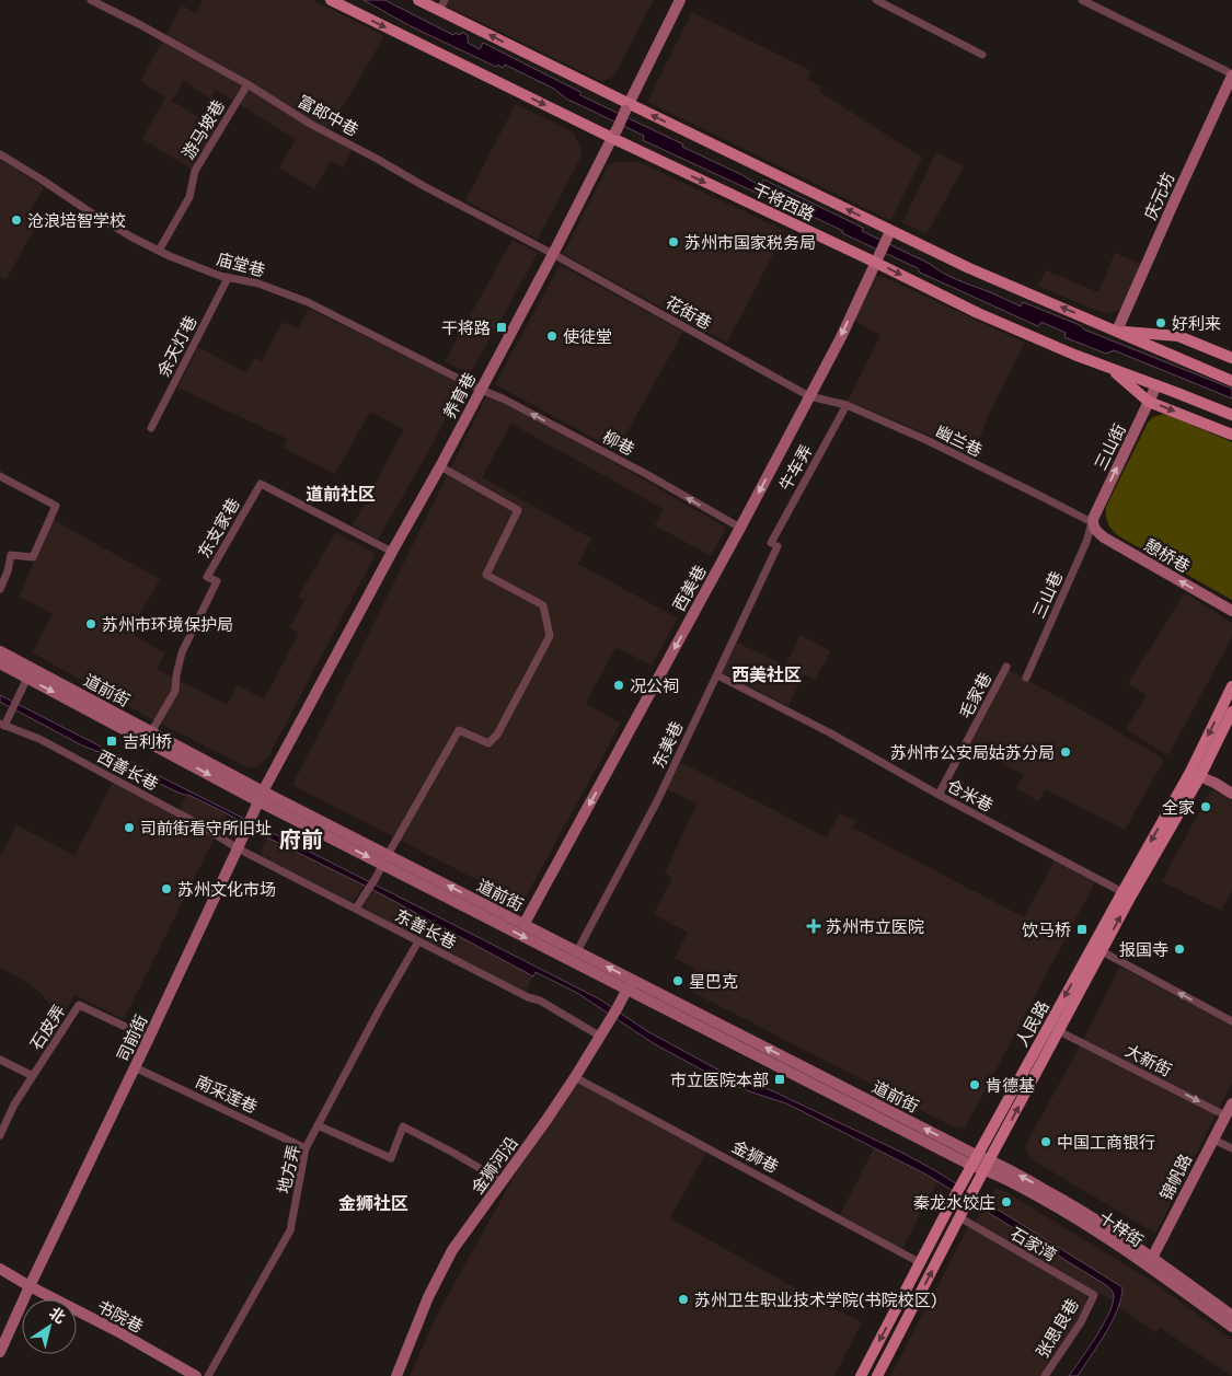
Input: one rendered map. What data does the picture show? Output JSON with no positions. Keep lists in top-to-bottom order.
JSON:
{
  "streets": {
    "main road": [
      "庆元坊",
      "干将西路",
      "养育巷",
      "三山街",
      "憩桥巷",
      "西美巷",
      "道前街",
      "人民路",
      "司前街",
      "金狮河沿",
      "锦帆路",
      "十梓街",
      "书院巷"
    ],
    "street": [
      "富郎中巷",
      "游马坡巷",
      "庙堂巷",
      "花街巷",
      "余天灯巷",
      "幽兰巷",
      "柳巷",
      "牛车弄",
      "东支家巷",
      "三山巷",
      "毛家巷",
      "东美巷",
      "西善长巷",
      "仓米巷",
      "东善长巷",
      "石皮弄",
      "大新街",
      "南采莲巷",
      "金狮巷",
      "地方弄",
      "石家湾",
      "张思良巷"
    ]
  },
  "crossings": [
    ["富郎中巷", "游马坡巷"],
    ["富郎中巷", "花街巷"],
    ["富郎中巷", "养育巷"],
    ["游马坡巷", "庙堂巷"],
    ["庆元坊", "干将西路"],
    ["干将西路", "养育巷"],
    ["干将西路", "三山街"],
    ["干将西路", "西美巷"],
    ["庙堂巷", "余天灯巷"],
    ["庙堂巷", "养育巷"],
    ["庙堂巷", "柳巷"],
    ["花街巷", "养育巷"],
    ["花街巷", "幽兰巷"],
    ["花街巷", "西美巷"],
    ["养育巷", "柳巷"],
    ["养育巷", "东支家巷"],
    ["养育巷", "道前街"],
    ["养育巷", "司前街"],
    ["幽兰巷", "三山街"],
    ["幽兰巷", "牛车弄"],
    ["幽兰巷", "憩桥巷"],
    ["幽兰巷", "西美巷"],
    ["幽兰巷", "三山巷"],
    ["柳巷", "西美巷"],
    ["三山街", "憩桥巷"],
    ["三山街", "三山巷"],
    ["牛车弄", "东美巷"],
    ["东支家巷", "道前街"],
    ["憩桥巷", "三山巷"],
    ["西美巷", "道前街"],
    ["道前街", "东美巷"],
    ["道前街", "人民路"],
    ["道前街", "司前街"],
    ["道前街", "金狮河沿"],
    ["道前街", "十梓街"],
    ["毛家巷", "仓米巷"],
    ["东美巷", "仓米巷"],
    ["西善长巷", "东善长巷"],
    ["西善长巷", "司前街"],
    ["仓米巷", "人民路"],
    ["东善长巷", "司前街"],
    ["东善长巷", "金狮河沿"],
    ["东善长巷", "地方弄"],
    ["人民路", "大新街"],
    ["人民路", "金狮巷"],
    ["人民路", "十梓街"],
    ["人民路", "石家湾"],
    ["石皮弄", "司前街"],
    ["司前街", "南采莲巷"],
    ["司前街", "书院巷"],
    ["大新街", "锦帆路"],
    ["南采莲巷", "地方弄"],
    ["金狮巷", "金狮河沿"],
    ["锦帆路", "十梓街"],
    ["石家湾", "张思良巷"]
  ],
  "one_way": [
    "柳巷",
    "三山街",
    "憩桥巷",
    "西美巷",
    "大新街"
  ],
  "districts": [
    "道前社区",
    "西美社区",
    "府前",
    "金狮社区"
  ],
  "places": {
    "other": [
      "沧浪培智学校",
      "苏州市国家税务局",
      "好利来",
      "使徒堂",
      "苏州市环境保护局",
      "况公祠",
      "苏州市公安局姑苏分局",
      "全家",
      "司前街看守所旧址",
      "苏州文化市场",
      "报国寺",
      "星巴克",
      "肯德基",
      "中国工商银行",
      "秦龙水饺庄",
      "苏州卫生职业技术学院(书院校区)"
    ],
    "transit": [
      "干将路",
      "吉利桥",
      "饮马桥",
      "市立医院本部"
    ],
    "health": ["苏州市立医院"]
  },
  "north": "top right"
}
